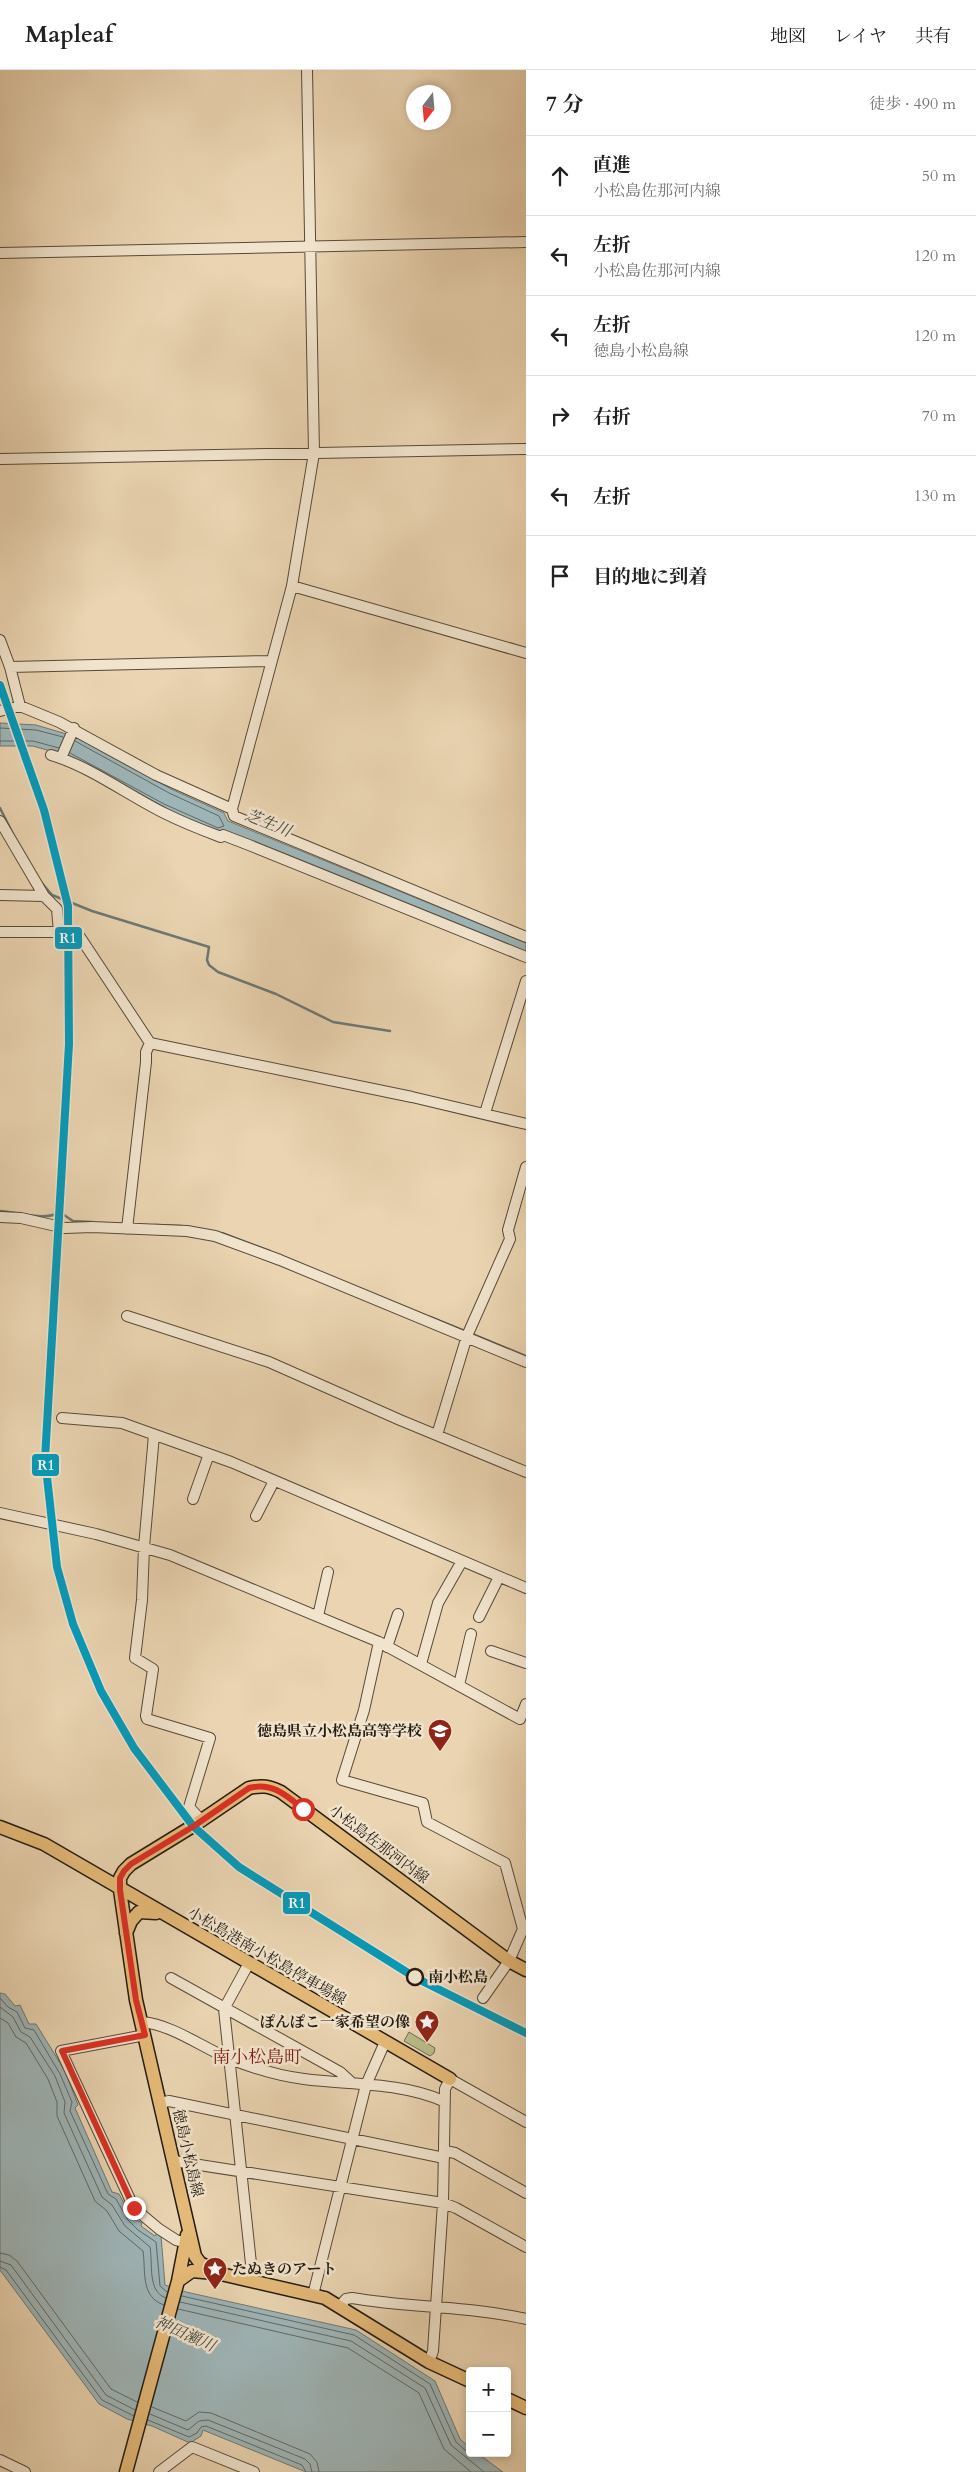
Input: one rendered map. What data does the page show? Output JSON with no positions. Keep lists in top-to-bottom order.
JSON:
{
  "streets": {
    "main road": ["小松島佐那河内線", "小松島港南小松島停車場線", "徳島小松島線"]
  },
  "crossings": [
    ["小松島港南小松島停車場線", "徳島小松島線"]
  ],
  "districts": ["南小松島町"],
  "water": ["芝生川", "神田瀬川"],
  "places": {
    "school or university": ["徳島県立小松島高等学校"],
    "other": ["南小松島"],
    "place": ["ぽんぽこ一家希望の像", "たぬきのアート"]
  },
  "lines": ["transit line R1"],
  "north": "bottom",
  "page": {
    "header": "Mapleaf",
    "nav": ["地図", "レイヤ", "共有"],
    "heading": ["7 分", "徒歩 · 490 m"],
    "list": [
      ["直進", "小松島佐那河内線", "50 m"],
      ["左折", "小松島佐那河内線", "120 m"],
      ["左折", "徳島小松島線", "120 m"],
      ["右折", "70 m"],
      ["左折", "130 m"],
      "目的地に到着"
    ],
    "map_buttons": ["+", "−"]
  }
}
